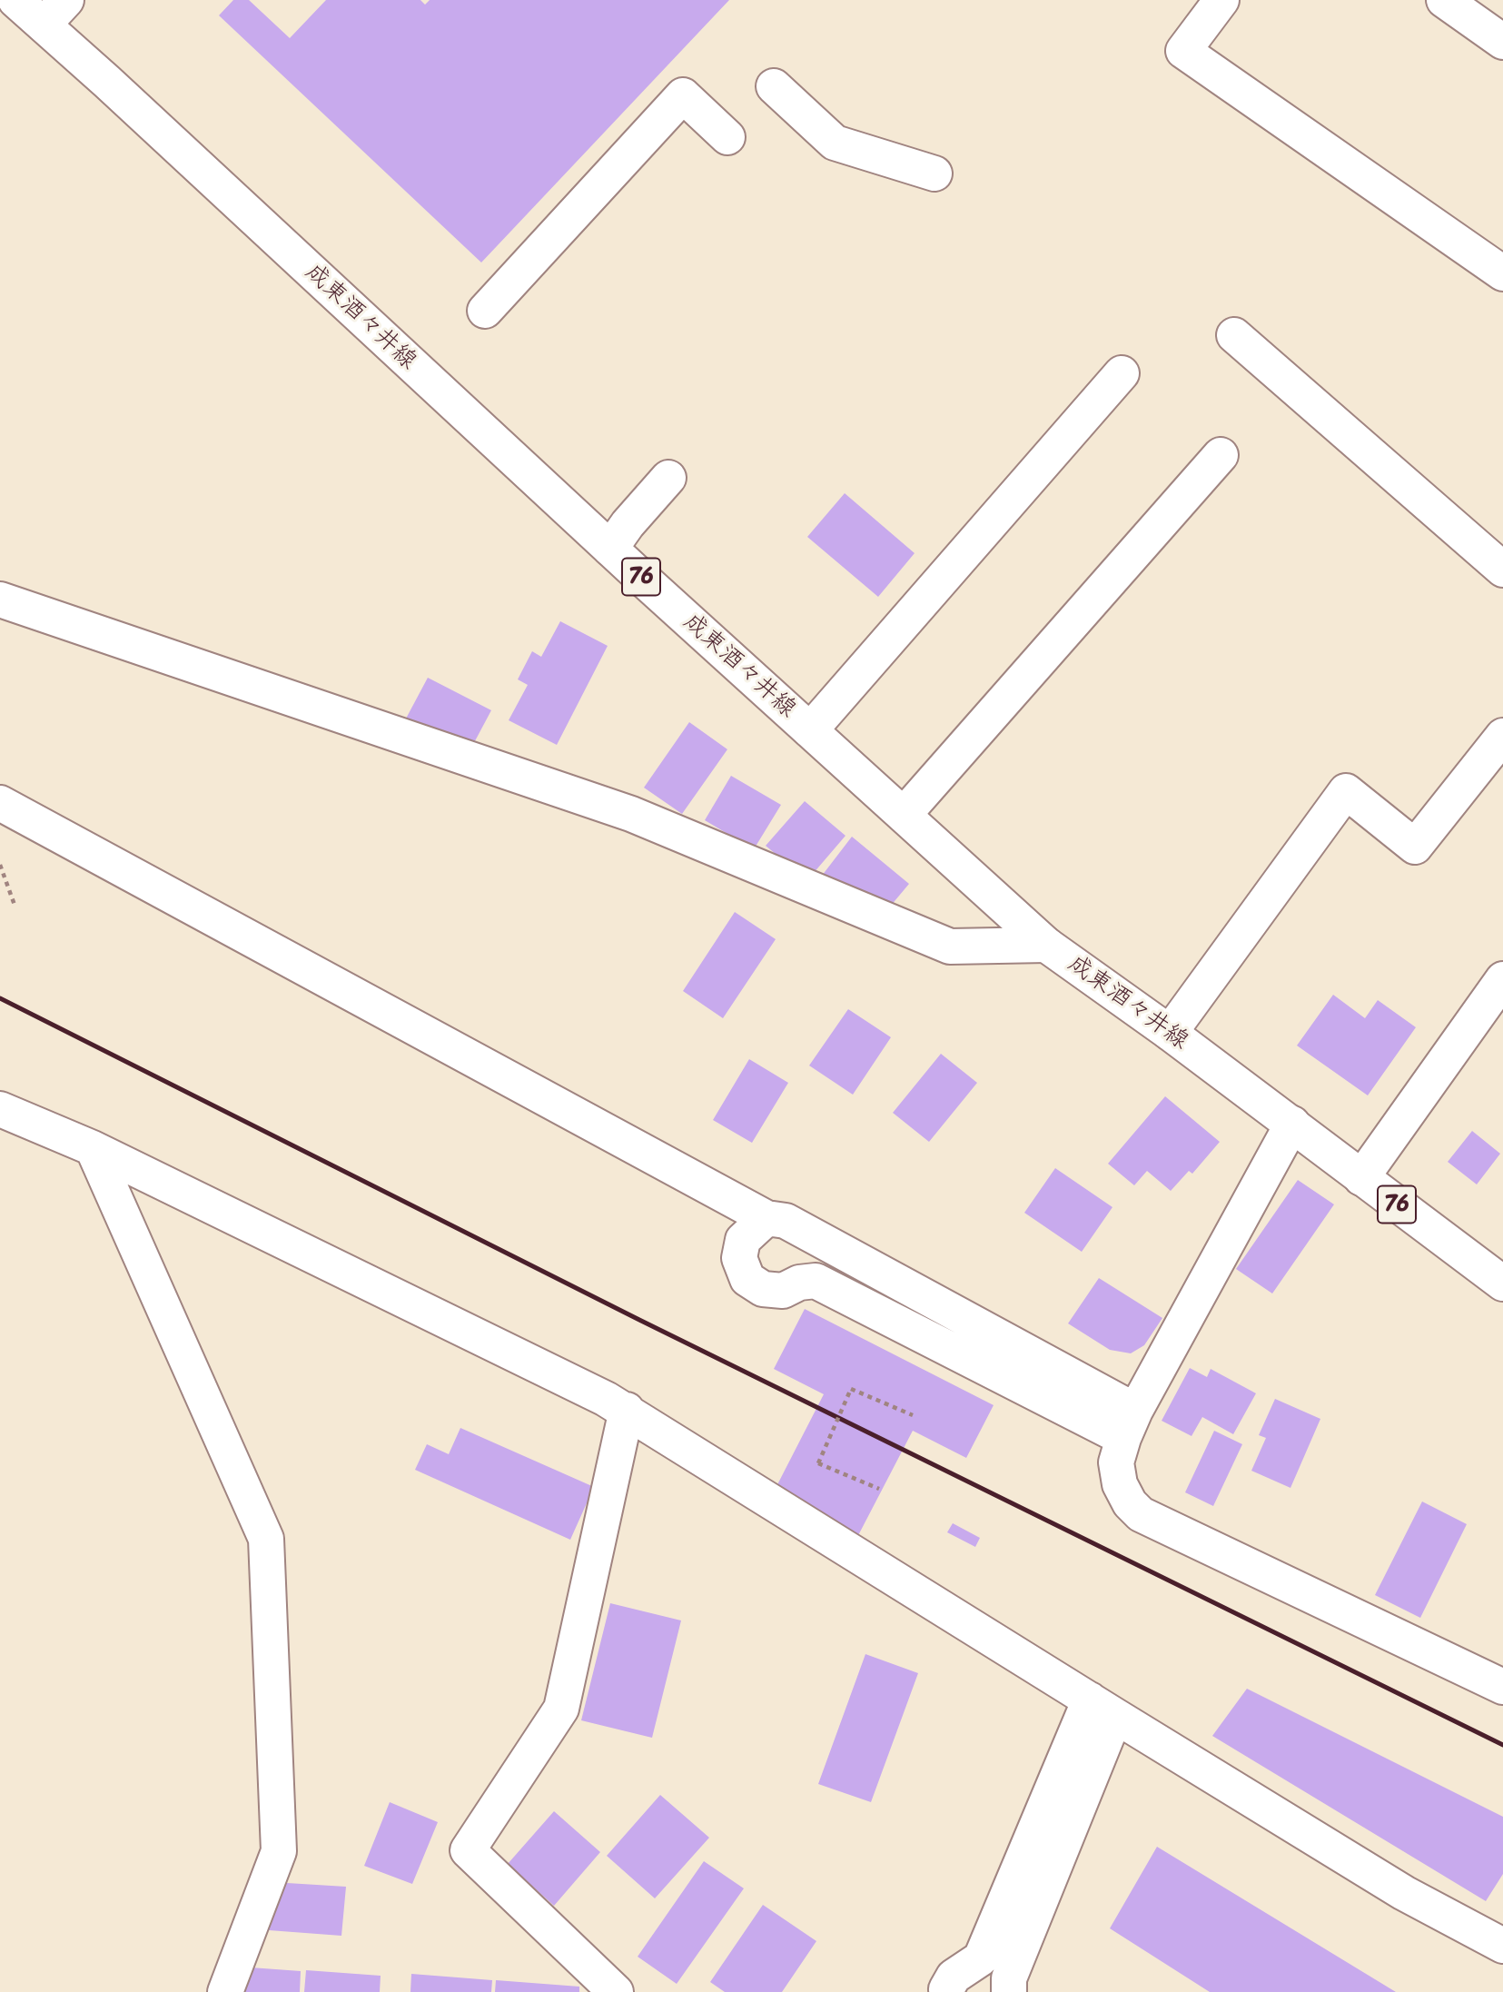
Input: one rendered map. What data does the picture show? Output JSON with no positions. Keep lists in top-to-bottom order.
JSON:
{
  "streets": {
    "street": ["成東酒々井線", "76"]
  }
}
